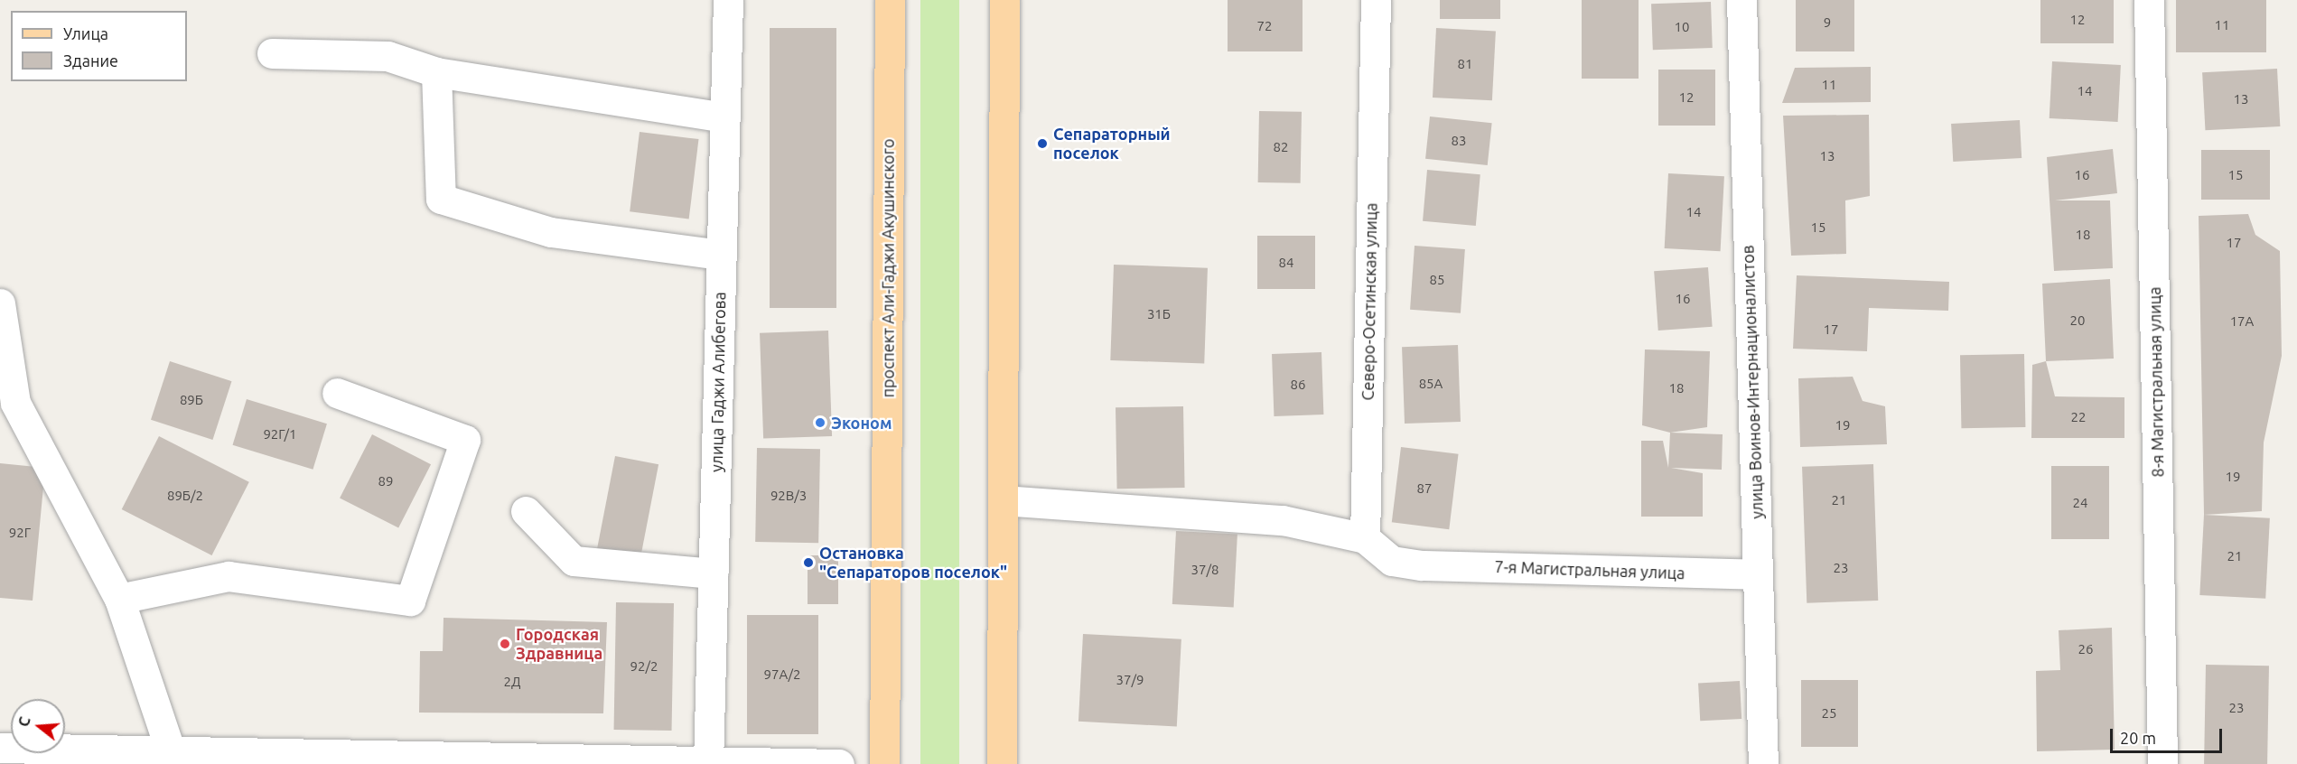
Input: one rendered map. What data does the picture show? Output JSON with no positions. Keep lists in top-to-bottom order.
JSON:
{
  "streets": {
    "main road": ["проспект Али-Гаджи Акушинского"],
    "street": [
      "Северо-Осетинская улица",
      "улица Гаджи Алибегова",
      "улица Воинов-Интернационалистов",
      "8-я Магистральная улица",
      "7-я Магистральная улица"
    ]
  },
  "crossings": [
    ["Северо-Осетинская улица", "7-я Магистральная улица"],
    ["улица Воинов-Интернационалистов", "7-я Магистральная улица"]
  ],
  "places": [
    "Сепараторный поселок",
    "Эконом",
    "Остановка \"Сепараторов поселок\"",
    "Городская Здравница"
  ],
  "house_numbers": [
    "12",
    "9",
    "11",
    "72",
    "10",
    "81",
    "11",
    "14",
    "12",
    "13",
    "83",
    "82",
    "13",
    "16",
    "15",
    "14",
    "15",
    "18",
    "17",
    "84",
    "85",
    "16",
    "31Б",
    "20",
    "17А",
    "17",
    "85А",
    "86",
    "18",
    "89Б",
    "22",
    "19",
    "92Г/1",
    "19",
    "89",
    "87",
    "89Б/2",
    "92В/3",
    "21",
    "24",
    "92Г",
    "21",
    "23",
    "37/8",
    "26",
    "92/2",
    "97А/2",
    "37/9",
    "2Д",
    "23",
    "25"
  ],
  "legend": ["Улица", "Здание"],
  "scale_bar": "20 m",
  "north": "left"
}
